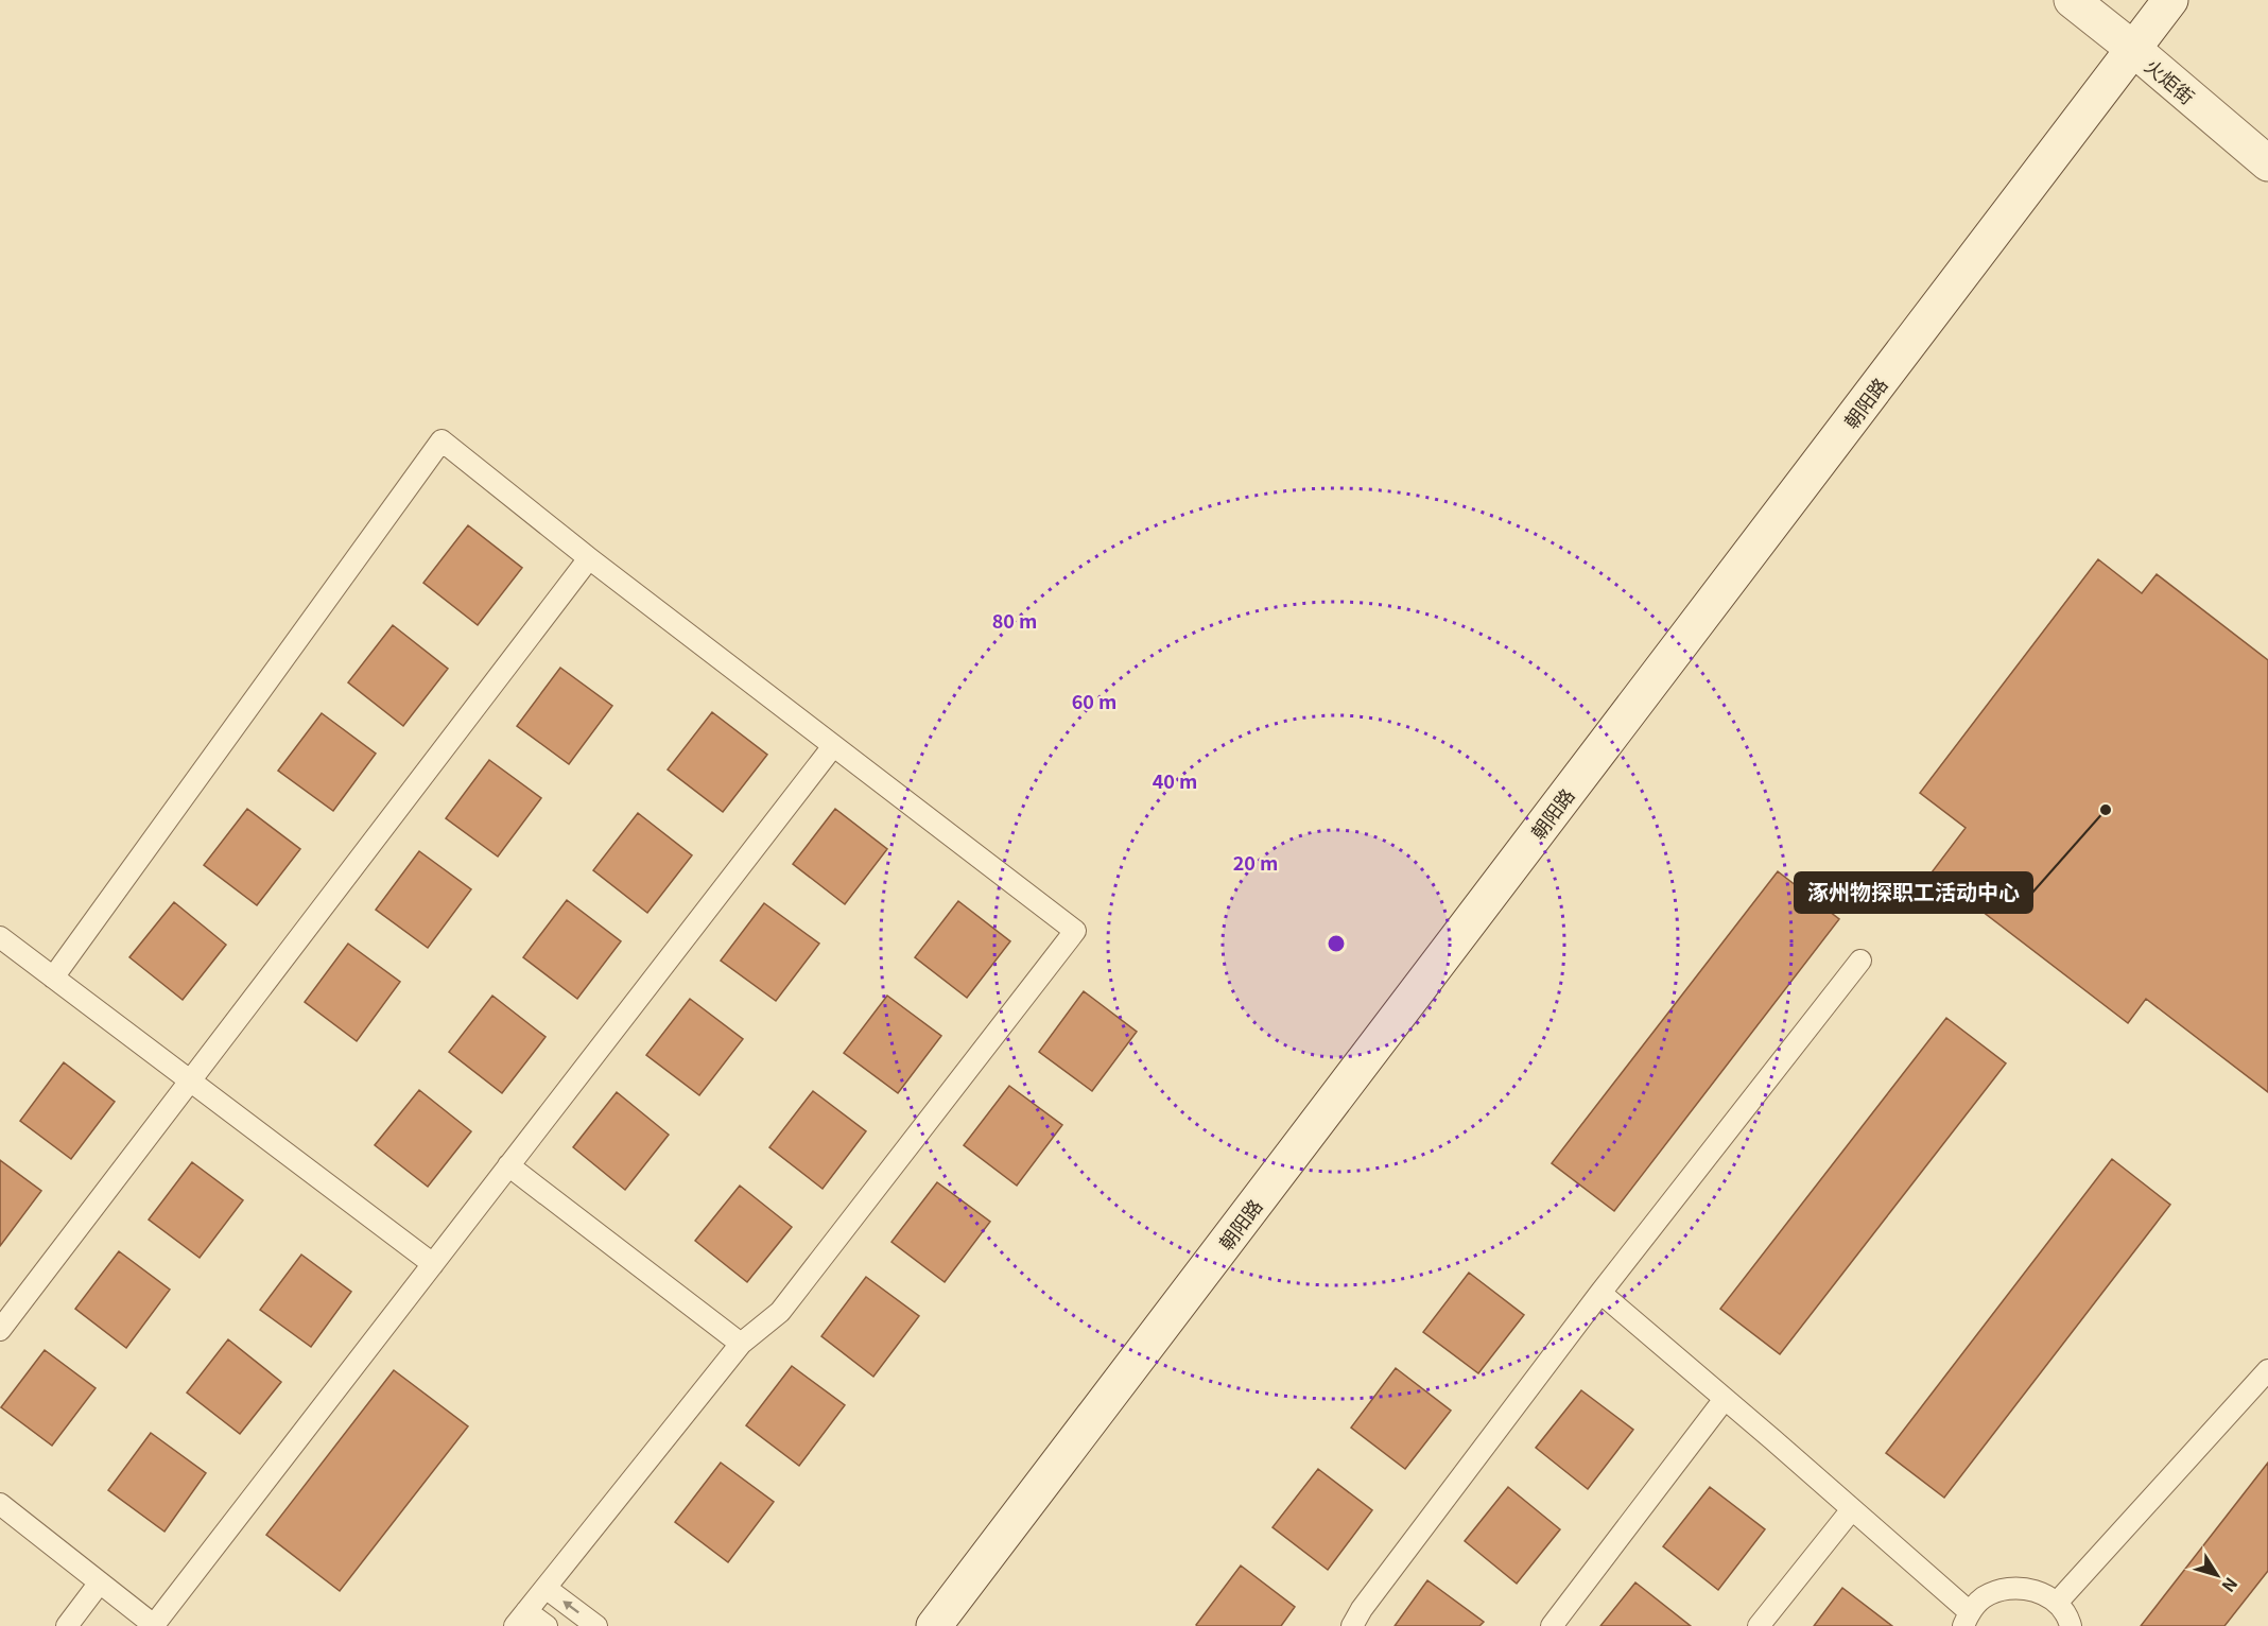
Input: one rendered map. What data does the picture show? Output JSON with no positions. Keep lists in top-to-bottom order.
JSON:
{
  "streets": {
    "main road": ["火炬街", "朝阳路"]
  },
  "crossings": [
    ["火炬街", "朝阳路"]
  ],
  "places": ["涿州物探职工活动中心"],
  "north": "bottom right",
  "rings": [
    "80 m",
    "60 m",
    "40 m",
    "20 m"
  ]
}
